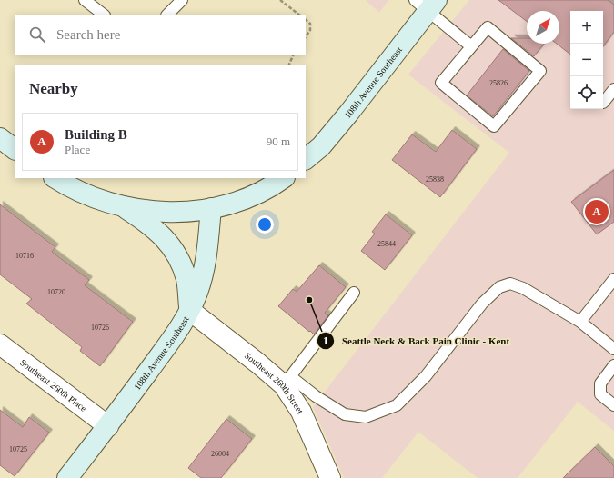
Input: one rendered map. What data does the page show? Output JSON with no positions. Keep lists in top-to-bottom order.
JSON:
{
  "streets": {
    "street": ["108th Avenue Southeast", "Southeast 260th Street", "Southeast 260th Place"]
  },
  "crossings": [
    ["108th Avenue Southeast", "Southeast 260th Street"],
    ["108th Avenue Southeast", "Southeast 260th Place"]
  ],
  "places": ["Seattle Neck & Back Pain Clinic - Kent"],
  "house_numbers": [
    "25826",
    "25838",
    "25844",
    "10716",
    "10720",
    "10726",
    "10725",
    "26004"
  ],
  "north": "top right",
  "page": {
    "map_buttons": ["+", "−"],
    "search": "Search here",
    "heading": "Nearby",
    "list": [
      {
        "mark": "A",
        "name": "Building B",
        "note": "Place",
        "value": "90 m"
      }
    ],
    "pins": "A"
  }
}
